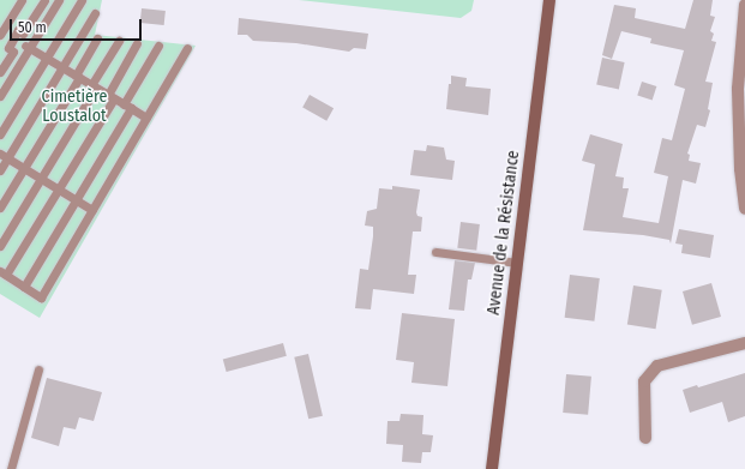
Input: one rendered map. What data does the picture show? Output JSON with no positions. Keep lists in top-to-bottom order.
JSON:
{
  "streets": {
    "main road": ["Avenue de la Résistance"]
  },
  "parks": ["Cimetière Loustalot"],
  "scale_bar": "50 m"
}
